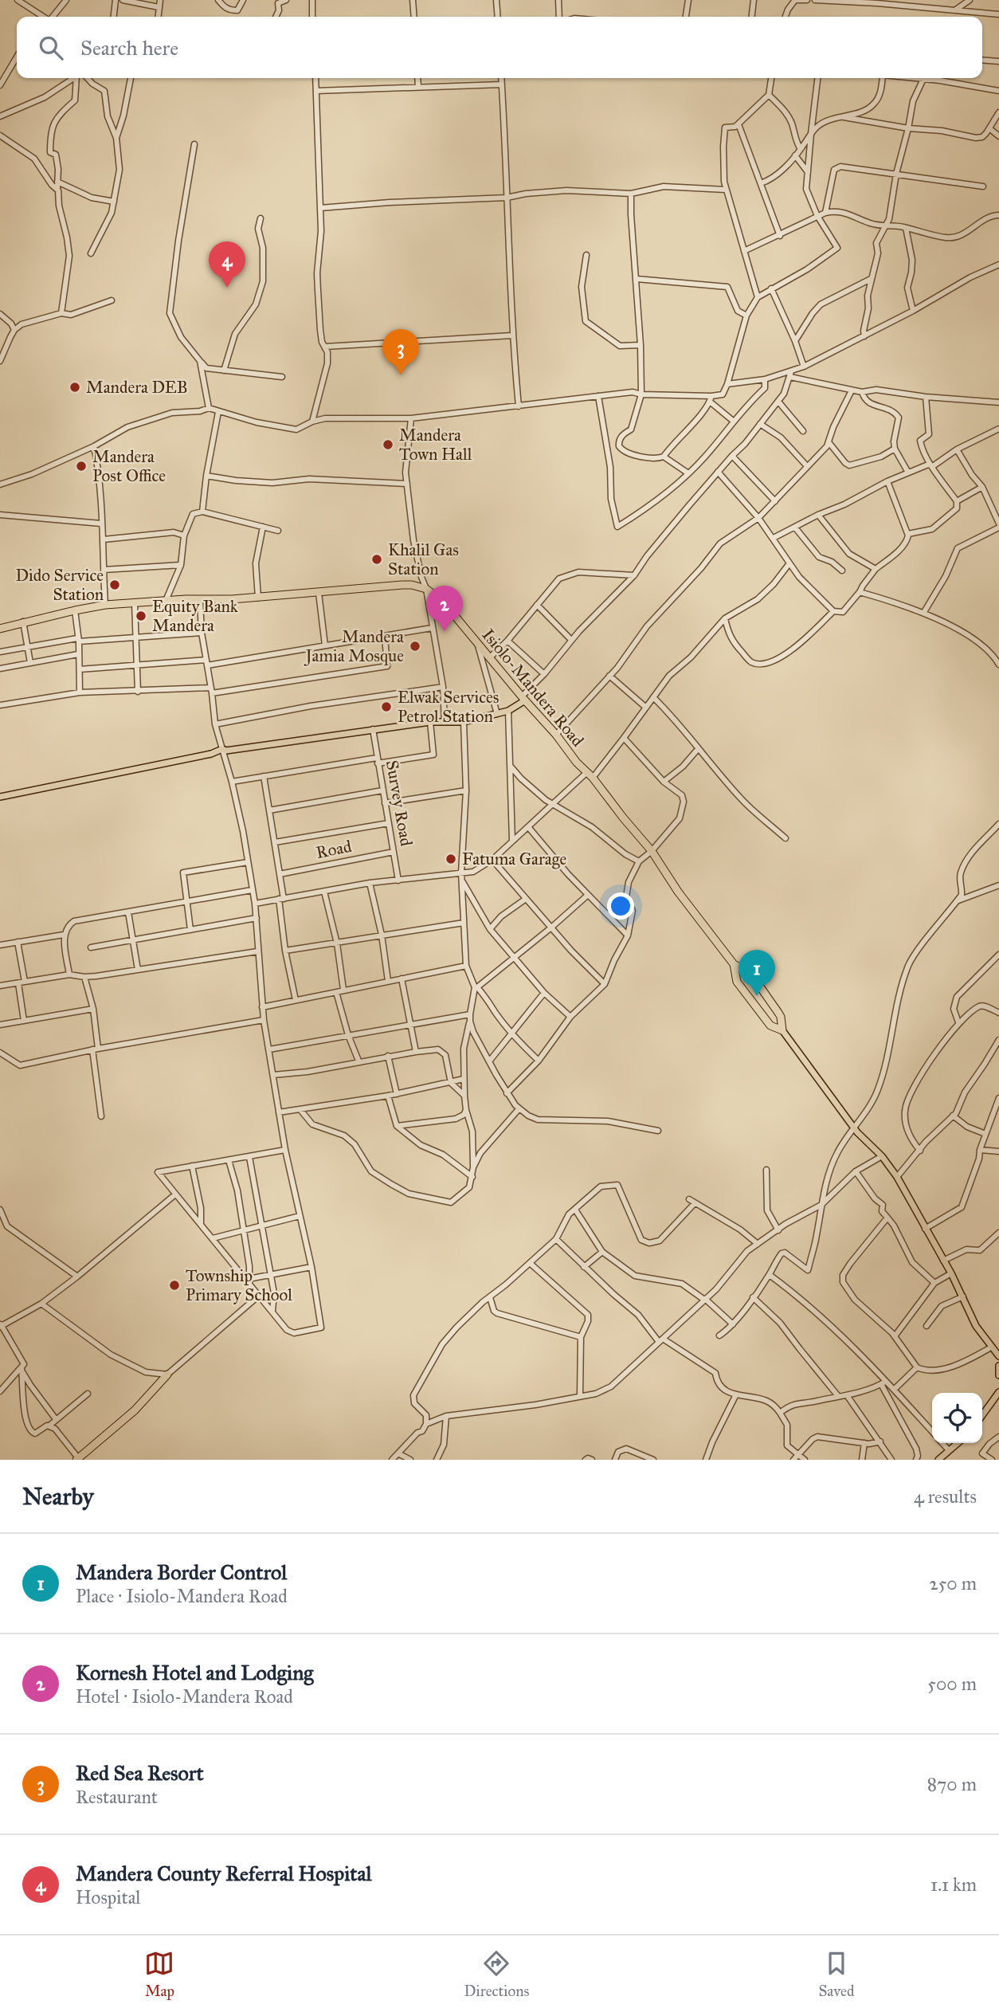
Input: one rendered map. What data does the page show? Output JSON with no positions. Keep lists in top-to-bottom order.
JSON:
{
  "streets": {
    "highway": ["Isiolo-Mandera Road"],
    "street": ["Survey Road", "Road"]
  },
  "crossings": [
    ["Survey Road", "Road"]
  ],
  "places": [
    "Mandera DEB",
    "Mandera Town Hall",
    "Mandera Post Office",
    "Khalil Gas Station",
    "Dido Service Station",
    "Equity Bank Mandera",
    "Mandera Jamia Mosque",
    "Elwak Services Petrol Station",
    "Fatuma Garage",
    "Township Primary School"
  ],
  "page": {
    "search": "Search here",
    "pins": [
      "4",
      "3",
      "2",
      "1"
    ],
    "heading": ["Nearby", "4 results"],
    "list": [
      {
        "mark": "1",
        "name": "Mandera Border Control",
        "note": "Place · Isiolo-Mandera Road",
        "value": "250 m"
      },
      {
        "mark": "2",
        "name": "Kornesh Hotel and Lodging",
        "note": "Hotel · Isiolo-Mandera Road",
        "value": "500 m"
      },
      {
        "mark": "3",
        "name": "Red Sea Resort",
        "note": "Restaurant",
        "value": "870 m"
      },
      {
        "mark": "4",
        "name": "Mandera County Referral Hospital",
        "note": "Hospital",
        "value": "1.1 km"
      }
    ],
    "nav": ["Map", "Directions", "Saved"]
  }
}
